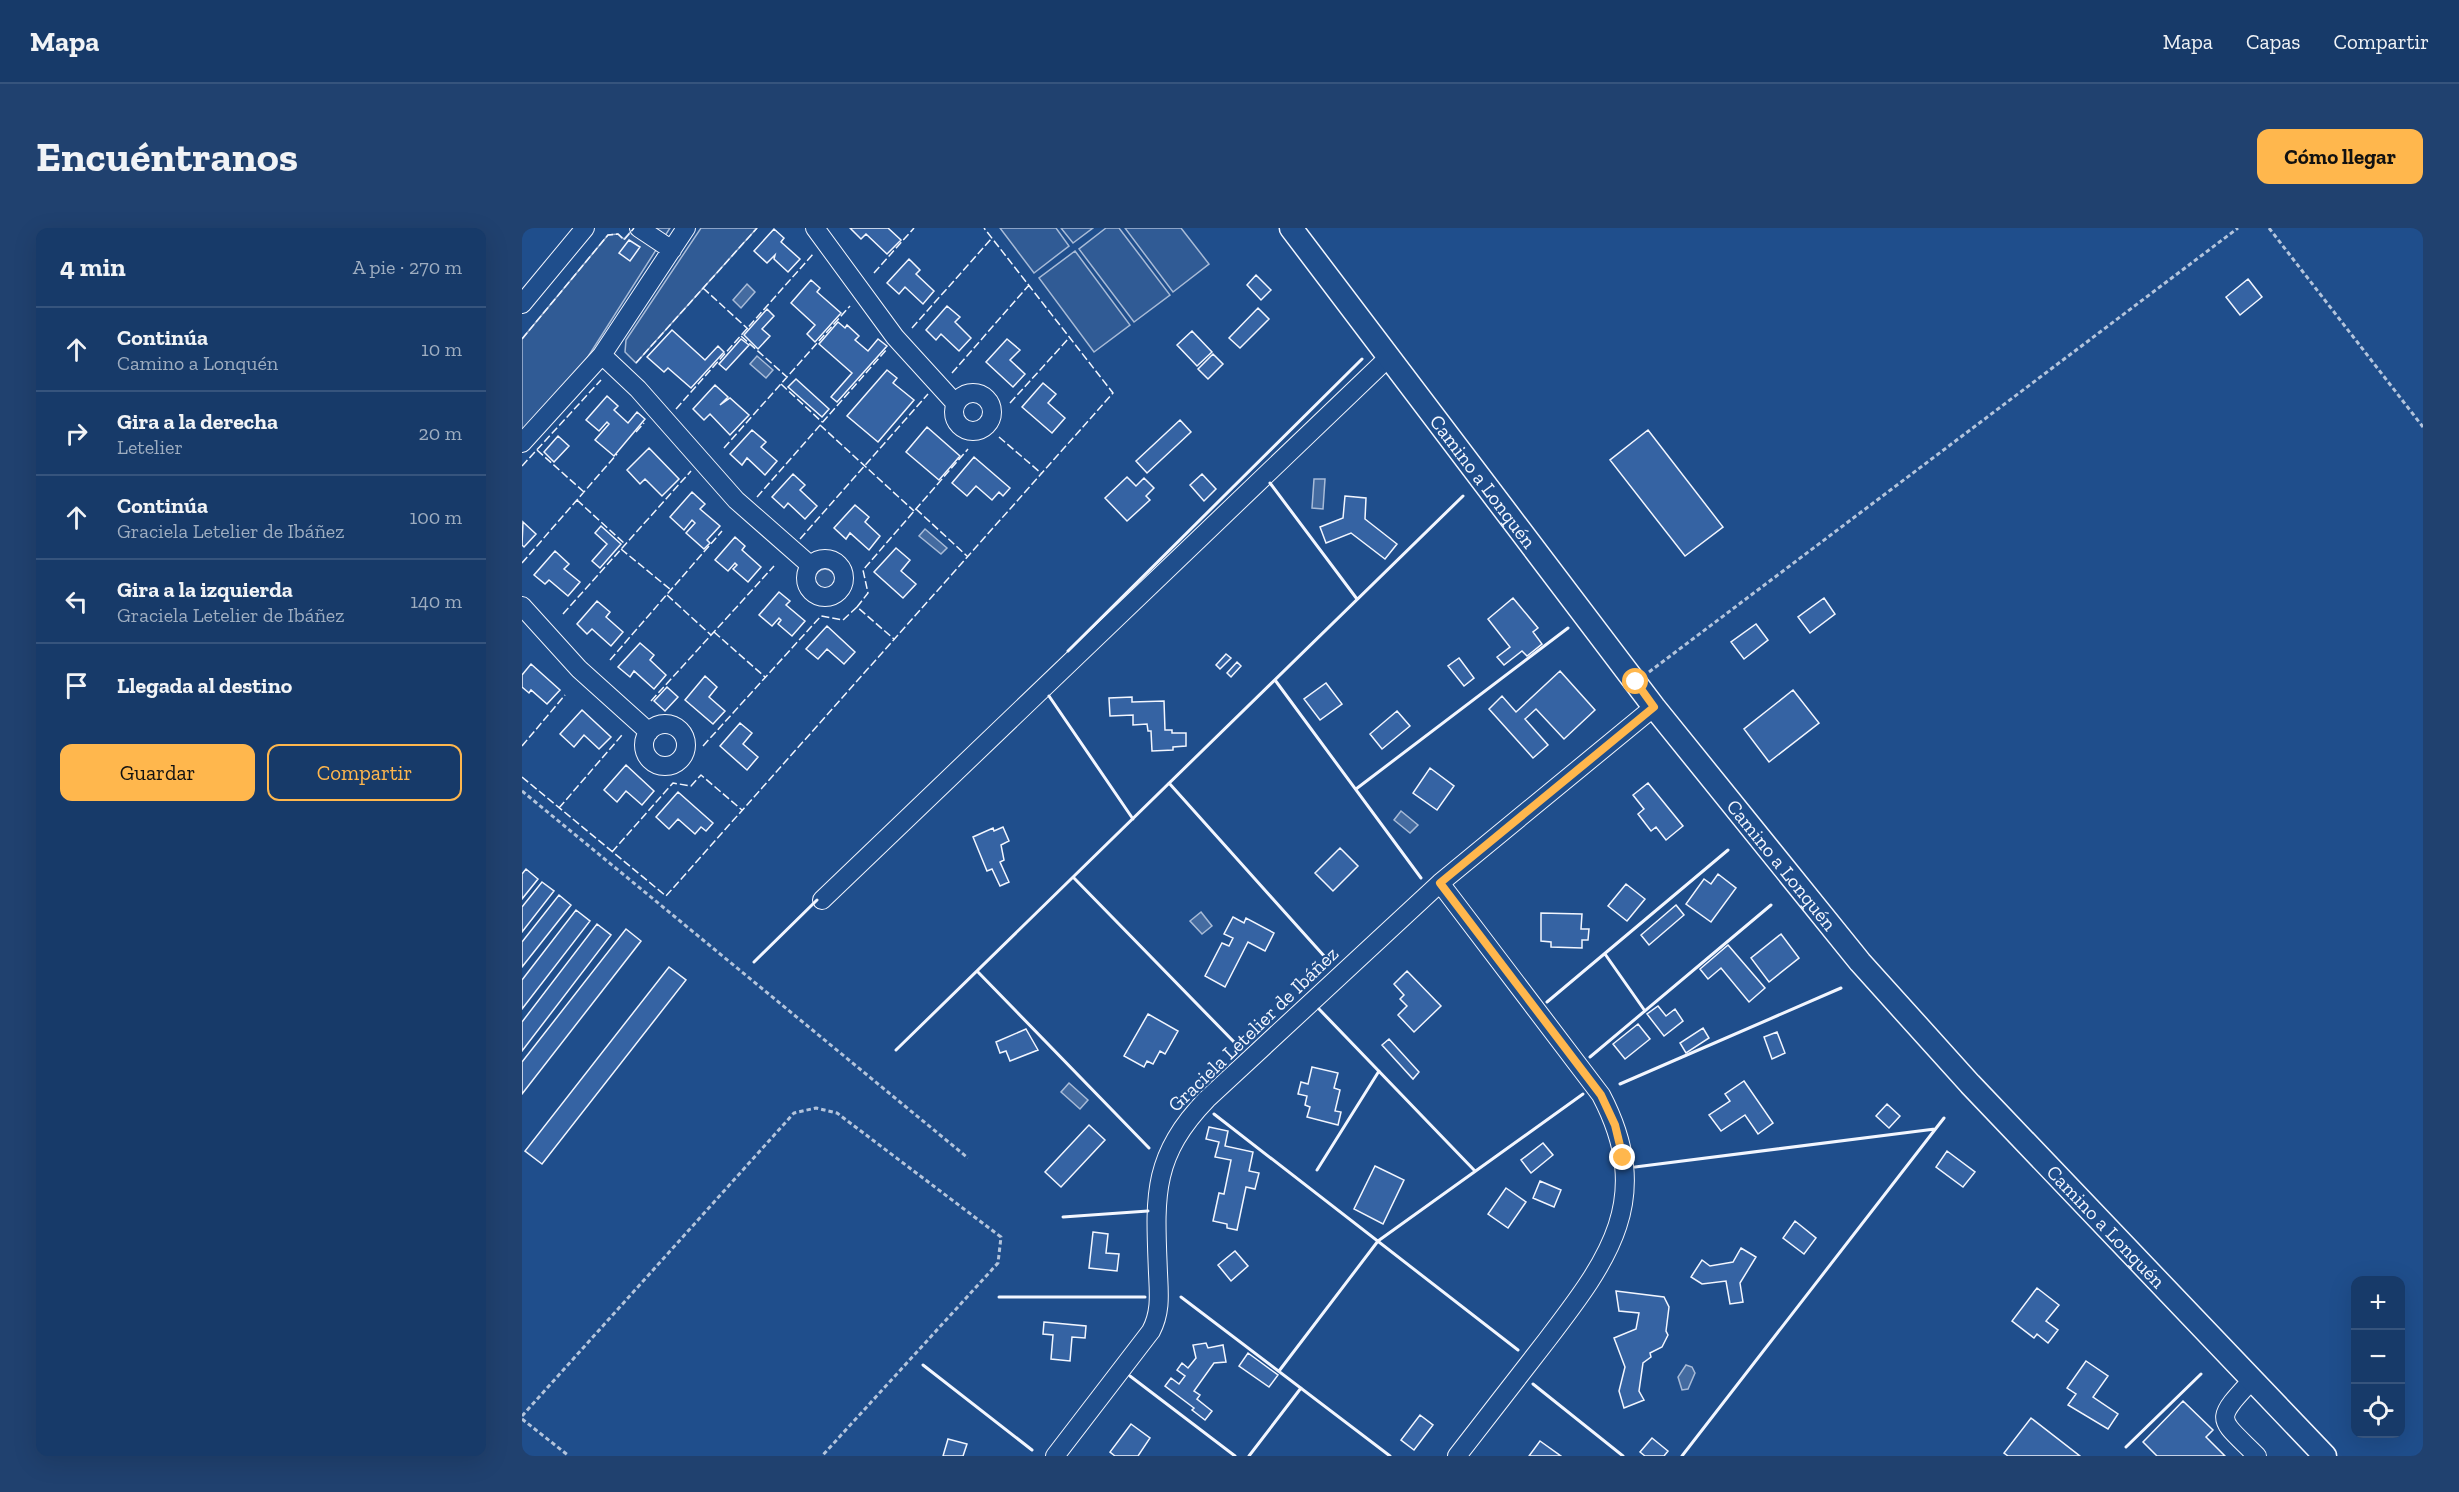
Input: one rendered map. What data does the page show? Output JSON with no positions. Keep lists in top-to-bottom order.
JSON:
{
  "streets": {
    "main road": ["Camino a Lonquén"],
    "street": ["Graciela Letelier de Ibáñez"]
  },
  "crossings": [
    ["Camino a Lonquén", "Graciela Letelier de Ibáñez"]
  ],
  "page": {
    "header": "Mapa",
    "nav": ["Mapa", "Capas", "Compartir"],
    "buttons": [
      "Cómo llegar",
      ["Guardar", "Compartir"]
    ],
    "title": "Encuéntranos",
    "heading": ["4 min", "A pie · 270 m"],
    "list": [
      ["Continúa", "Camino a Lonquén", "10 m"],
      ["Gira a la derecha", "Letelier", "20 m"],
      ["Continúa", "Graciela Letelier de Ibáñez", "100 m"],
      ["Gira a la izquierda", "Graciela Letelier de Ibáñez", "140 m"],
      "Llegada al destino"
    ],
    "map_buttons": ["+", "−"]
  }
}
